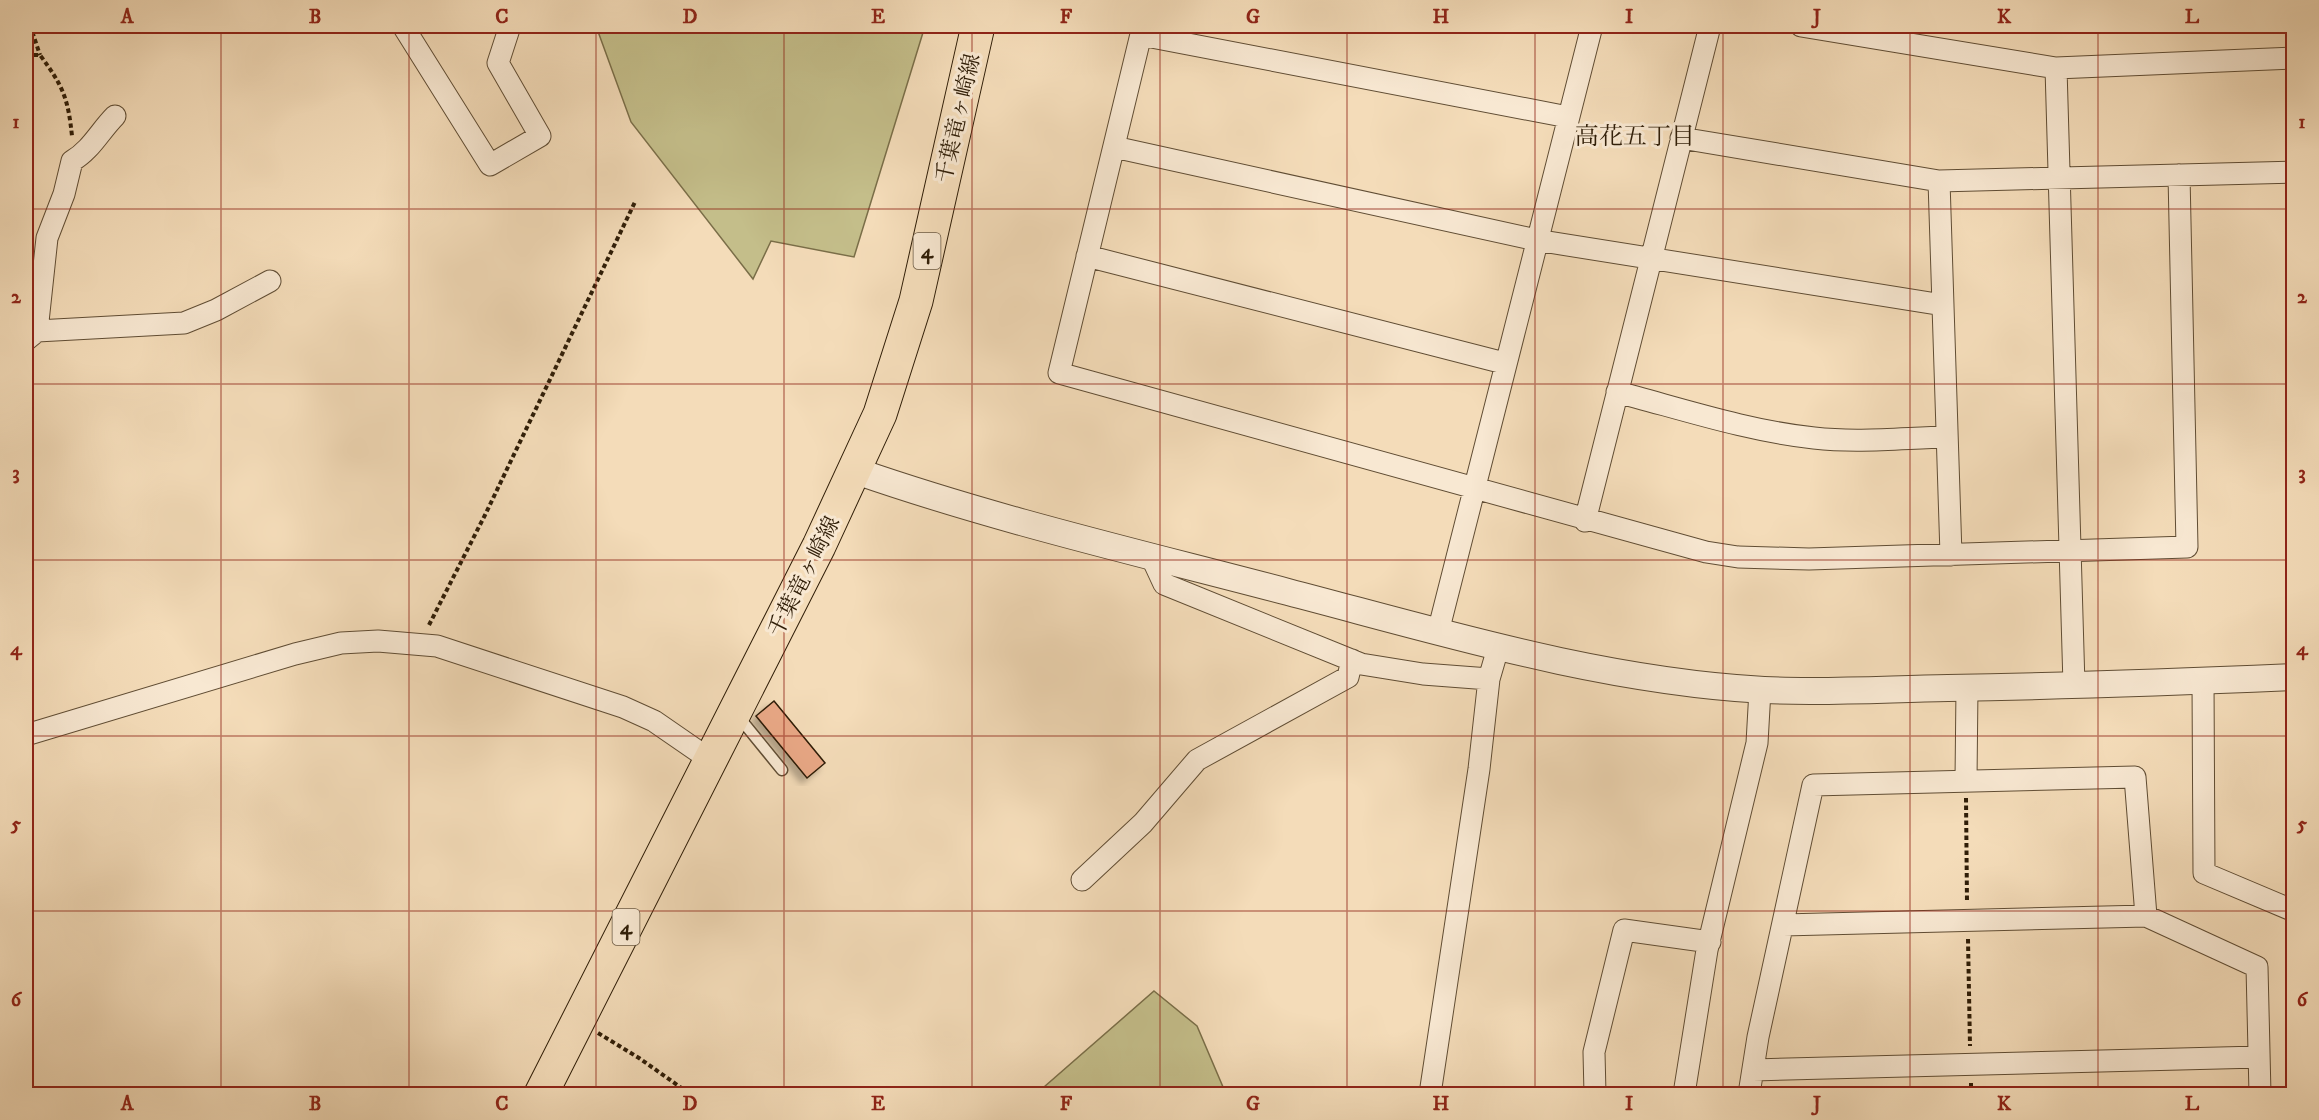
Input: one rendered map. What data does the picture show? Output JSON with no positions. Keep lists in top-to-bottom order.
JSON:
{
  "streets": {
    "main road": ["千葉竜ヶ崎線", "4"]
  },
  "districts": ["高花五丁目"],
  "grid": {
    "columns": [
      "A",
      "B",
      "C",
      "D",
      "E",
      "F",
      "G",
      "H",
      "I",
      "J",
      "K",
      "L"
    ],
    "rows": [
      "1",
      "2",
      "3",
      "4",
      "5",
      "6"
    ]
  }
}
